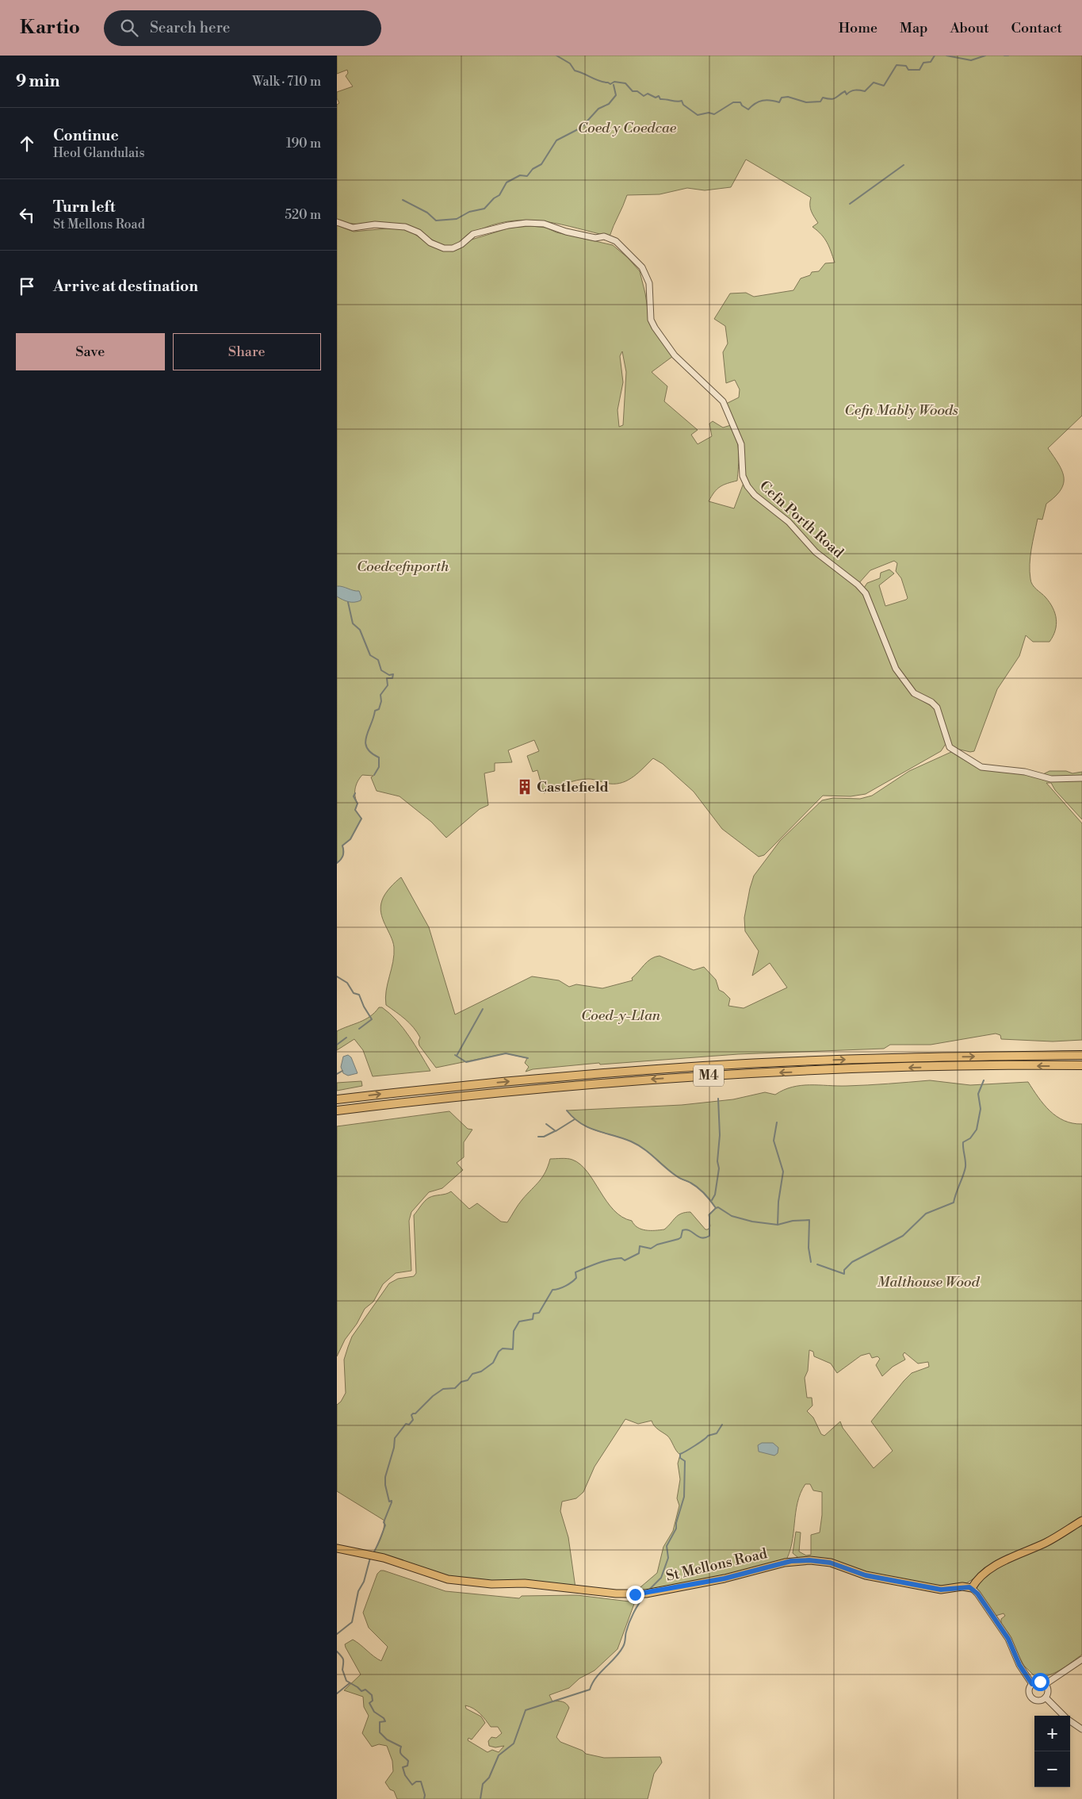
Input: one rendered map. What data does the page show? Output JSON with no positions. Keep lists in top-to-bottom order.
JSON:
{
  "streets": {
    "highway": ["M4"],
    "main road": ["St Mellons Road"],
    "street": ["Cefn Porth Road"]
  },
  "parks": [
    "Coed y Coedcae",
    "Cefn Mably Woods",
    "Coedcefnporth",
    "Coed-y-Llan",
    "Malthouse Wood"
  ],
  "places": {
    "building": ["Castlefield"]
  },
  "page": {
    "header": "Kartio",
    "search": "Search here",
    "nav": [
      "Home",
      "Map",
      "About",
      "Contact"
    ],
    "heading": ["9 min", "Walk · 710 m"],
    "list": [
      ["Continue", "Heol Glandulais", "190 m"],
      ["Turn left", "St Mellons Road", "520 m"],
      "Arrive at destination"
    ],
    "buttons": ["Save", "Share"],
    "map_buttons": ["+", "−"]
  }
}
